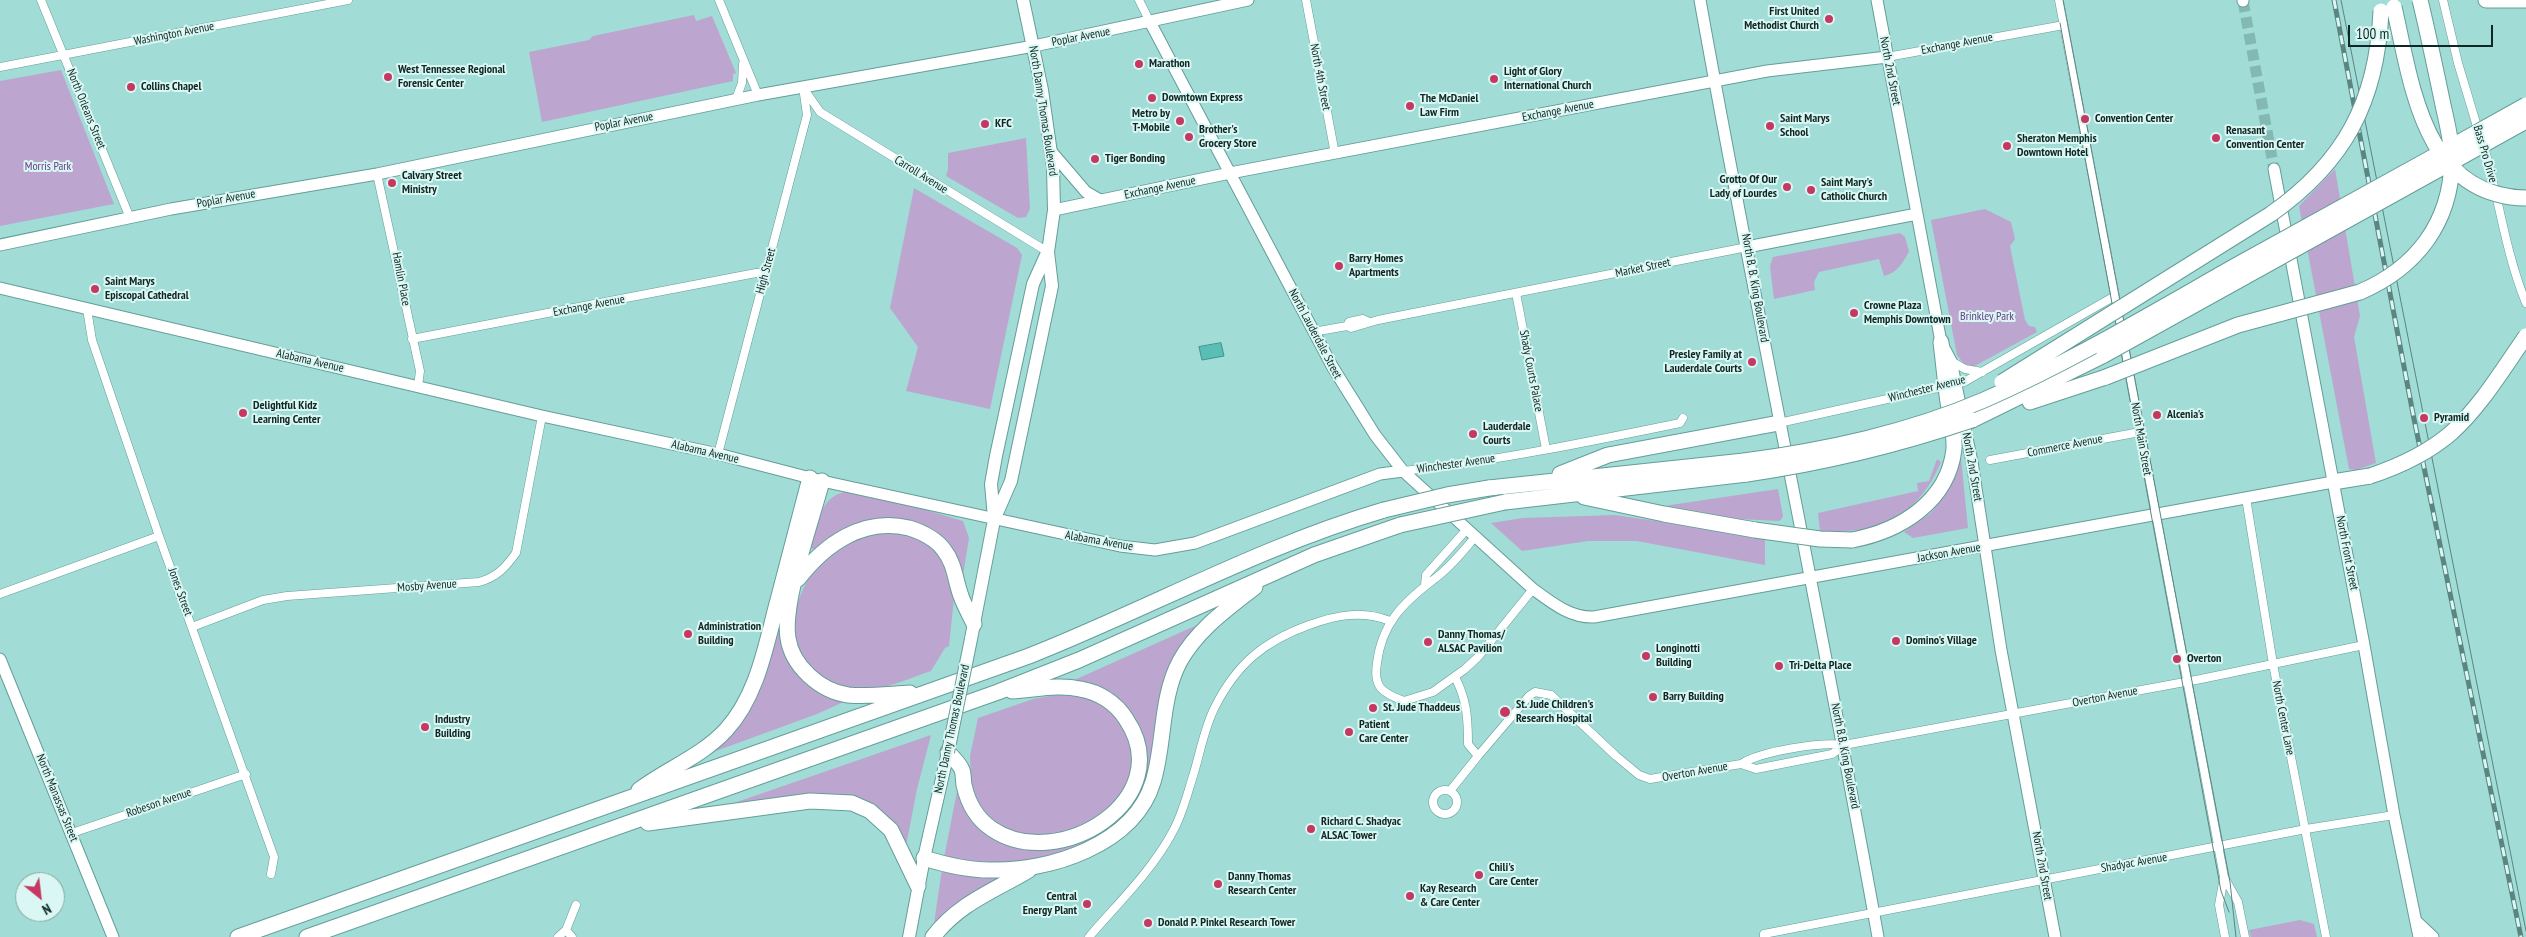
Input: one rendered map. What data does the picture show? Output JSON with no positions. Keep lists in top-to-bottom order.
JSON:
{
  "streets": {
    "main road": ["North Danny Thomas Boulevard"],
    "street": [
      "Washington Avenue",
      "Poplar Avenue",
      "Exchange Avenue",
      "North 2nd Street",
      "North 4th Street",
      "North Orleans Street",
      "Bass Pro Drive",
      "Carroll Avenue",
      "Market Street",
      "High Street",
      "Hamlin Place",
      "North B. B. King Boulevard",
      "North Lauderdale Street",
      "Alabama Avenue",
      "Shady Courts Palace",
      "Winchester Avenue",
      "North Main Street",
      "Commerce Avenue",
      "Jackson Avenue",
      "North Front Street",
      "Mosby Avenue",
      "Jones Street",
      "Overton Avenue",
      "North Center Lane",
      "North B.B. King Boulevard",
      "North Manassas Street",
      "Robeson Avenue",
      "Shadyac Avenue"
    ]
  },
  "crossings": [
    ["Washington Avenue", "North Orleans Street"],
    ["Poplar Avenue", "North Orleans Street"],
    ["Poplar Avenue", "North Danny Thomas Boulevard"],
    ["Poplar Avenue", "Carroll Avenue"],
    ["Poplar Avenue", "High Street"],
    ["Poplar Avenue", "Hamlin Place"],
    ["Poplar Avenue", "North Lauderdale Street"],
    ["Exchange Avenue", "North 2nd Street"],
    ["Exchange Avenue", "North 4th Street"],
    ["Exchange Avenue", "North Danny Thomas Boulevard"],
    ["Exchange Avenue", "High Street"],
    ["Exchange Avenue", "Hamlin Place"],
    ["Exchange Avenue", "North B. B. King Boulevard"],
    ["Exchange Avenue", "North Lauderdale Street"],
    ["Exchange Avenue", "North Main Street"],
    ["North 2nd Street", "Market Street"],
    ["North 2nd Street", "Winchester Avenue"],
    ["North 2nd Street", "Jackson Avenue"],
    ["North 2nd Street", "Overton Avenue"],
    ["North 2nd Street", "Shadyac Avenue"],
    ["North Danny Thomas Boulevard", "Carroll Avenue"],
    ["North Danny Thomas Boulevard", "Alabama Avenue"],
    ["Carroll Avenue", "High Street"],
    ["Market Street", "North B. B. King Boulevard"],
    ["Market Street", "North Lauderdale Street"],
    ["Market Street", "Shady Courts Palace"],
    ["High Street", "Alabama Avenue"],
    ["Hamlin Place", "Alabama Avenue"],
    ["North B. B. King Boulevard", "Winchester Avenue"],
    ["North B. B. King Boulevard", "Jackson Avenue"],
    ["North B. B. King Boulevard", "North B.B. King Boulevard"],
    ["North Lauderdale Street", "Alabama Avenue"],
    ["North Lauderdale Street", "Winchester Avenue"],
    ["North Lauderdale Street", "Jackson Avenue"],
    ["Alabama Avenue", "Winchester Avenue"],
    ["Alabama Avenue", "Mosby Avenue"],
    ["Alabama Avenue", "Jones Street"],
    ["Shady Courts Palace", "Winchester Avenue"],
    ["Winchester Avenue", "North Main Street"],
    ["North Main Street", "Commerce Avenue"],
    ["North Main Street", "Jackson Avenue"],
    ["North Main Street", "Overton Avenue"],
    ["North Main Street", "Shadyac Avenue"],
    ["Jackson Avenue", "North Front Street"],
    ["Jackson Avenue", "North Center Lane"],
    ["Jackson Avenue", "North B.B. King Boulevard"],
    ["North Front Street", "Overton Avenue"],
    ["North Front Street", "Shadyac Avenue"],
    ["Mosby Avenue", "Jones Street"],
    ["Jones Street", "Robeson Avenue"],
    ["Overton Avenue", "North Center Lane"],
    ["Overton Avenue", "North B.B. King Boulevard"],
    ["North Center Lane", "Shadyac Avenue"],
    ["North B.B. King Boulevard", "Shadyac Avenue"],
    ["North Manassas Street", "Robeson Avenue"]
  ],
  "parks": ["Morris Park", "Brinkley Park"],
  "places": [
    "First United Methodist Church",
    "Marathon",
    "West Tennessee Regional Forensic Center",
    "Light of Glory International Church",
    "Collins Chapel",
    "Downtown Express",
    "The McDaniel Law Firm",
    "Convention Center",
    "Metro by T-Mobile",
    "KFC",
    "Saint Marys School",
    "Brother's Grocery Store",
    "Renasant Convention Center",
    "Sheraton Memphis Downtown Hotel",
    "Tiger Bonding",
    "Calvary Street Ministry",
    "Grotto Of Our Lady of Lourdes",
    "Saint Mary's Catholic Church",
    "Barry Homes Apartments",
    "Saint Marys Episcopal Cathedral",
    "Crowne Plaza Memphis Downtown",
    "Presley Family at Lauderdale Courts",
    "Delightful Kidz Learning Center",
    "Alcenia's",
    "Pyramid",
    "Lauderdale Courts",
    "Administration Building",
    "Domino's Village",
    "Danny Thomas/ ALSAC Pavilion",
    "Longinotti Building",
    "Overton",
    "Tri-Delta Place",
    "Barry Building",
    "St. Jude Thaddeus",
    "St. Jude Children's Research Hospital",
    "Industry Building",
    "Patient Care Center",
    "Richard C. Shadyac ALSAC Tower",
    "Chili's Care Center",
    "Danny Thomas Research Center",
    "Kay Research & Care Center",
    "Central Energy Plant",
    "Donald P. Pinkel Research Tower"
  ],
  "scale_bar": "100 m",
  "north": "bottom right"
}
